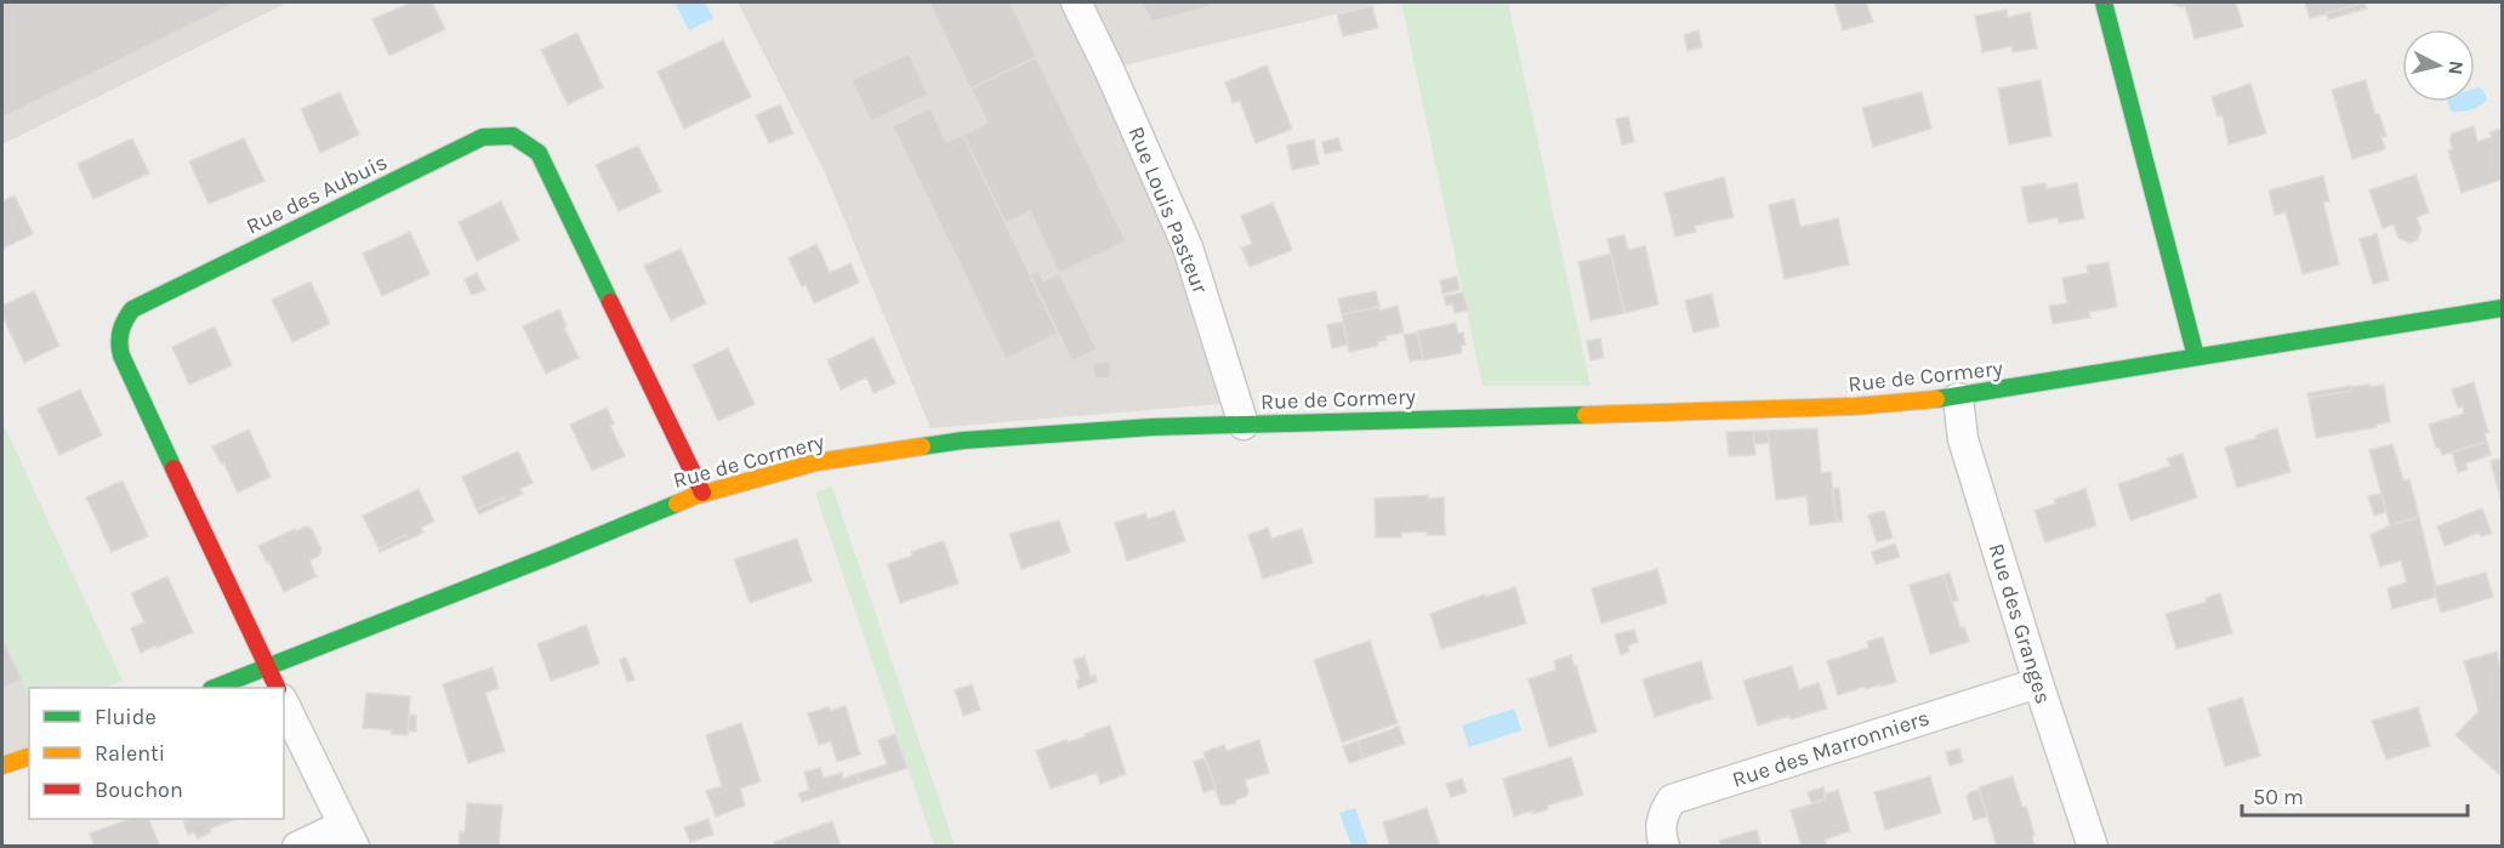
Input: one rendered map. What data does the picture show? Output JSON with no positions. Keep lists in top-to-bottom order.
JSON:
{
  "streets": {
    "main road": ["Rue des Aubuis", "Rue de Cormery"],
    "street": ["Rue Louis Pasteur", "Rue des Granges", "Rue des Marronniers"]
  },
  "crossings": [
    ["Rue des Aubuis", "Rue de Cormery"],
    ["Rue Louis Pasteur", "Rue de Cormery"],
    ["Rue de Cormery", "Rue des Granges"],
    ["Rue des Granges", "Rue des Marronniers"]
  ],
  "legend": ["Fluide", "Ralenti", "Bouchon"],
  "scale_bar": "50 m",
  "north": "right"
}
